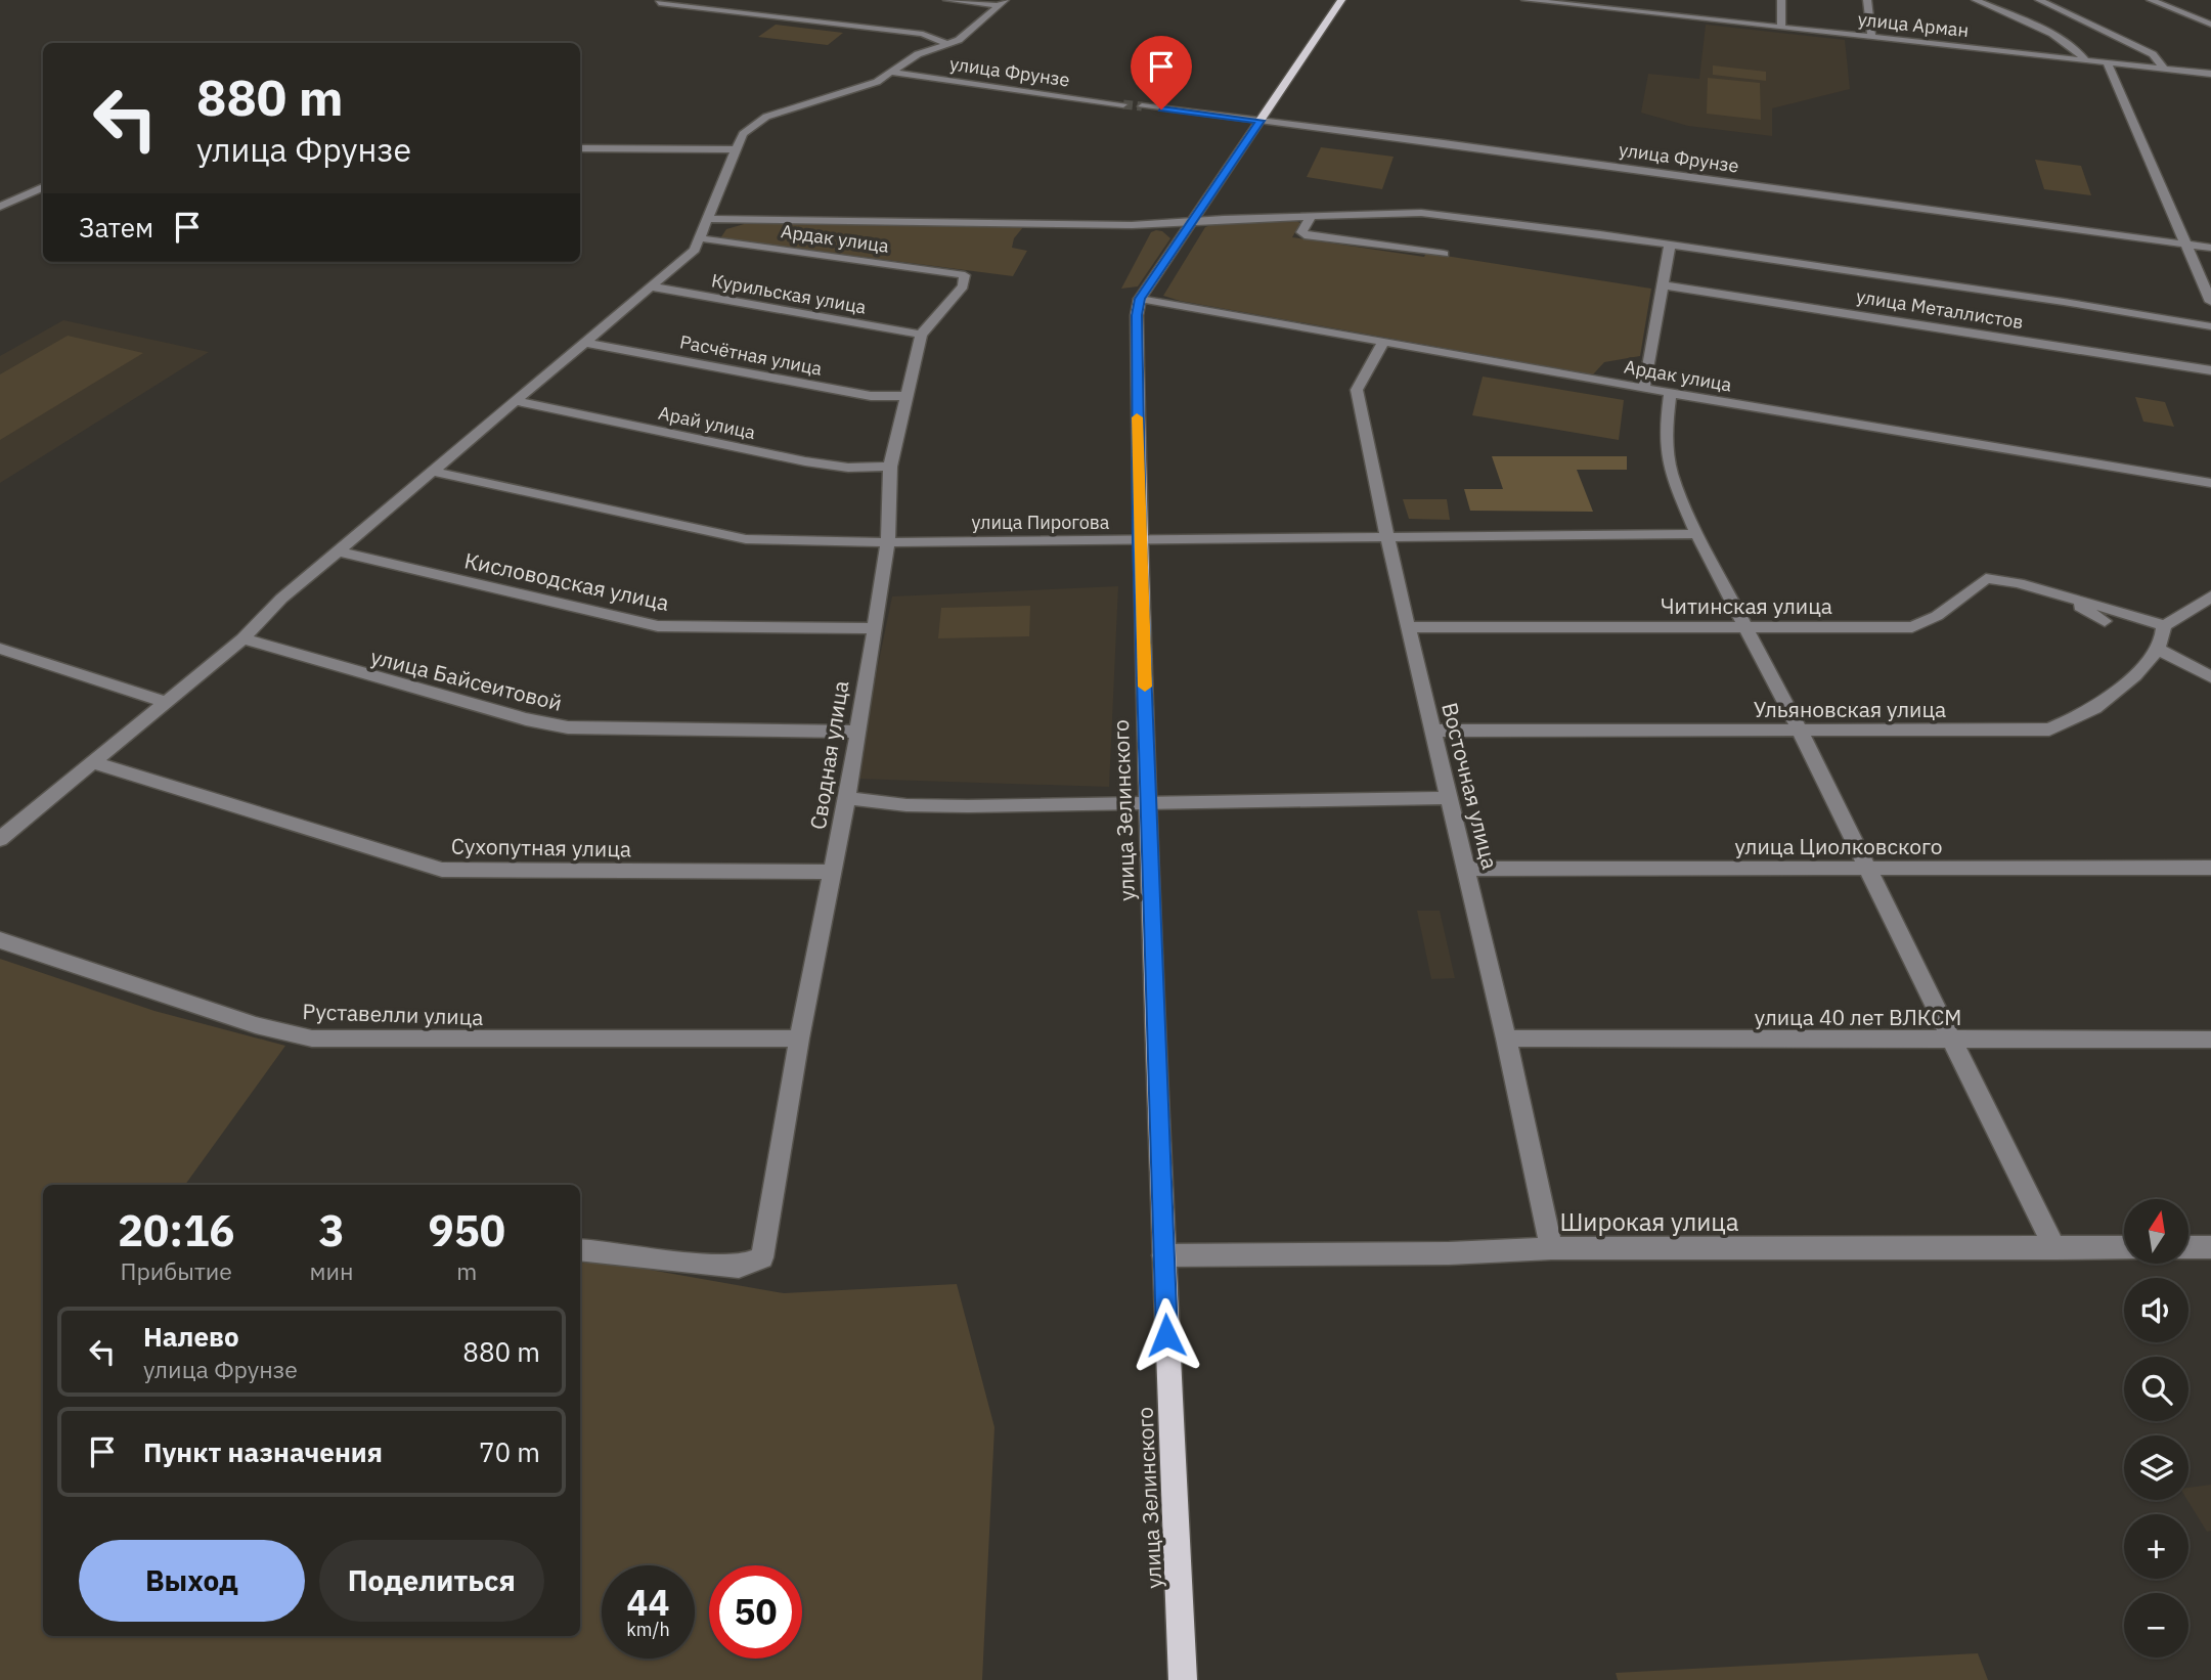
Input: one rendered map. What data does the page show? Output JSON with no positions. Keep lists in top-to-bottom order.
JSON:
{
  "streets": {
    "main road": ["улица Зелинского"],
    "street": [
      "улица Арман",
      "улица Фрунзе",
      "Ардак улица",
      "Курильская улица",
      "улица Металлистов",
      "Расчётная улица",
      "Арай улица",
      "улица Пирогова",
      "Кисловодская улица",
      "Читинская улица",
      "улица Байсеитовой",
      "Ульяновская улица",
      "Сводная улица",
      "Восточная улица",
      "улица Циолковского",
      "Сухопутная улица",
      "Руставелли улица",
      "улица 40 лет ВЛКСМ",
      "Широкая улица"
    ]
  },
  "crossings": [
    ["улица Фрунзе", "улица Зелинского"],
    ["Ардак улица", "Сводная улица"],
    ["Ардак улица", "Восточная улица"],
    ["Ардак улица", "улица Зелинского"],
    ["Курильская улица", "Сводная улица"],
    ["Расчётная улица", "Сводная улица"],
    ["Арай улица", "Сводная улица"],
    ["улица Пирогова", "Сводная улица"],
    ["улица Пирогова", "Восточная улица"],
    ["улица Пирогова", "улица Зелинского"],
    ["Кисловодская улица", "Сводная улица"],
    ["Читинская улица", "Восточная улица"],
    ["улица Байсеитовой", "Сводная улица"],
    ["Ульяновская улица", "Восточная улица"],
    ["Сводная улица", "Сухопутная улица"],
    ["Сводная улица", "Руставелли улица"],
    ["Восточная улица", "улица Циолковского"],
    ["Восточная улица", "улица 40 лет ВЛКСМ"],
    ["Восточная улица", "Широкая улица"],
    ["улица Зелинского", "Широкая улица"]
  ],
  "north": "top",
  "page": {
    "turn": ["880 m", "улица Фрунзе"],
    "then": "Затем",
    "eta": [
      "20:16",
      "Прибытие",
      "3",
      "мин",
      "950",
      "m"
    ],
    "map_buttons": ["+", "−"],
    "list": [
      {
        "name": "Налево",
        "note": "улица Фрунзе",
        "value": "880 m"
      },
      {
        "name": "Пункт назначения",
        "value": "70 m"
      }
    ],
    "buttons": ["Выход", "Поделиться"],
    "speed": "44 km/h",
    "limit": "50"
  }
}
